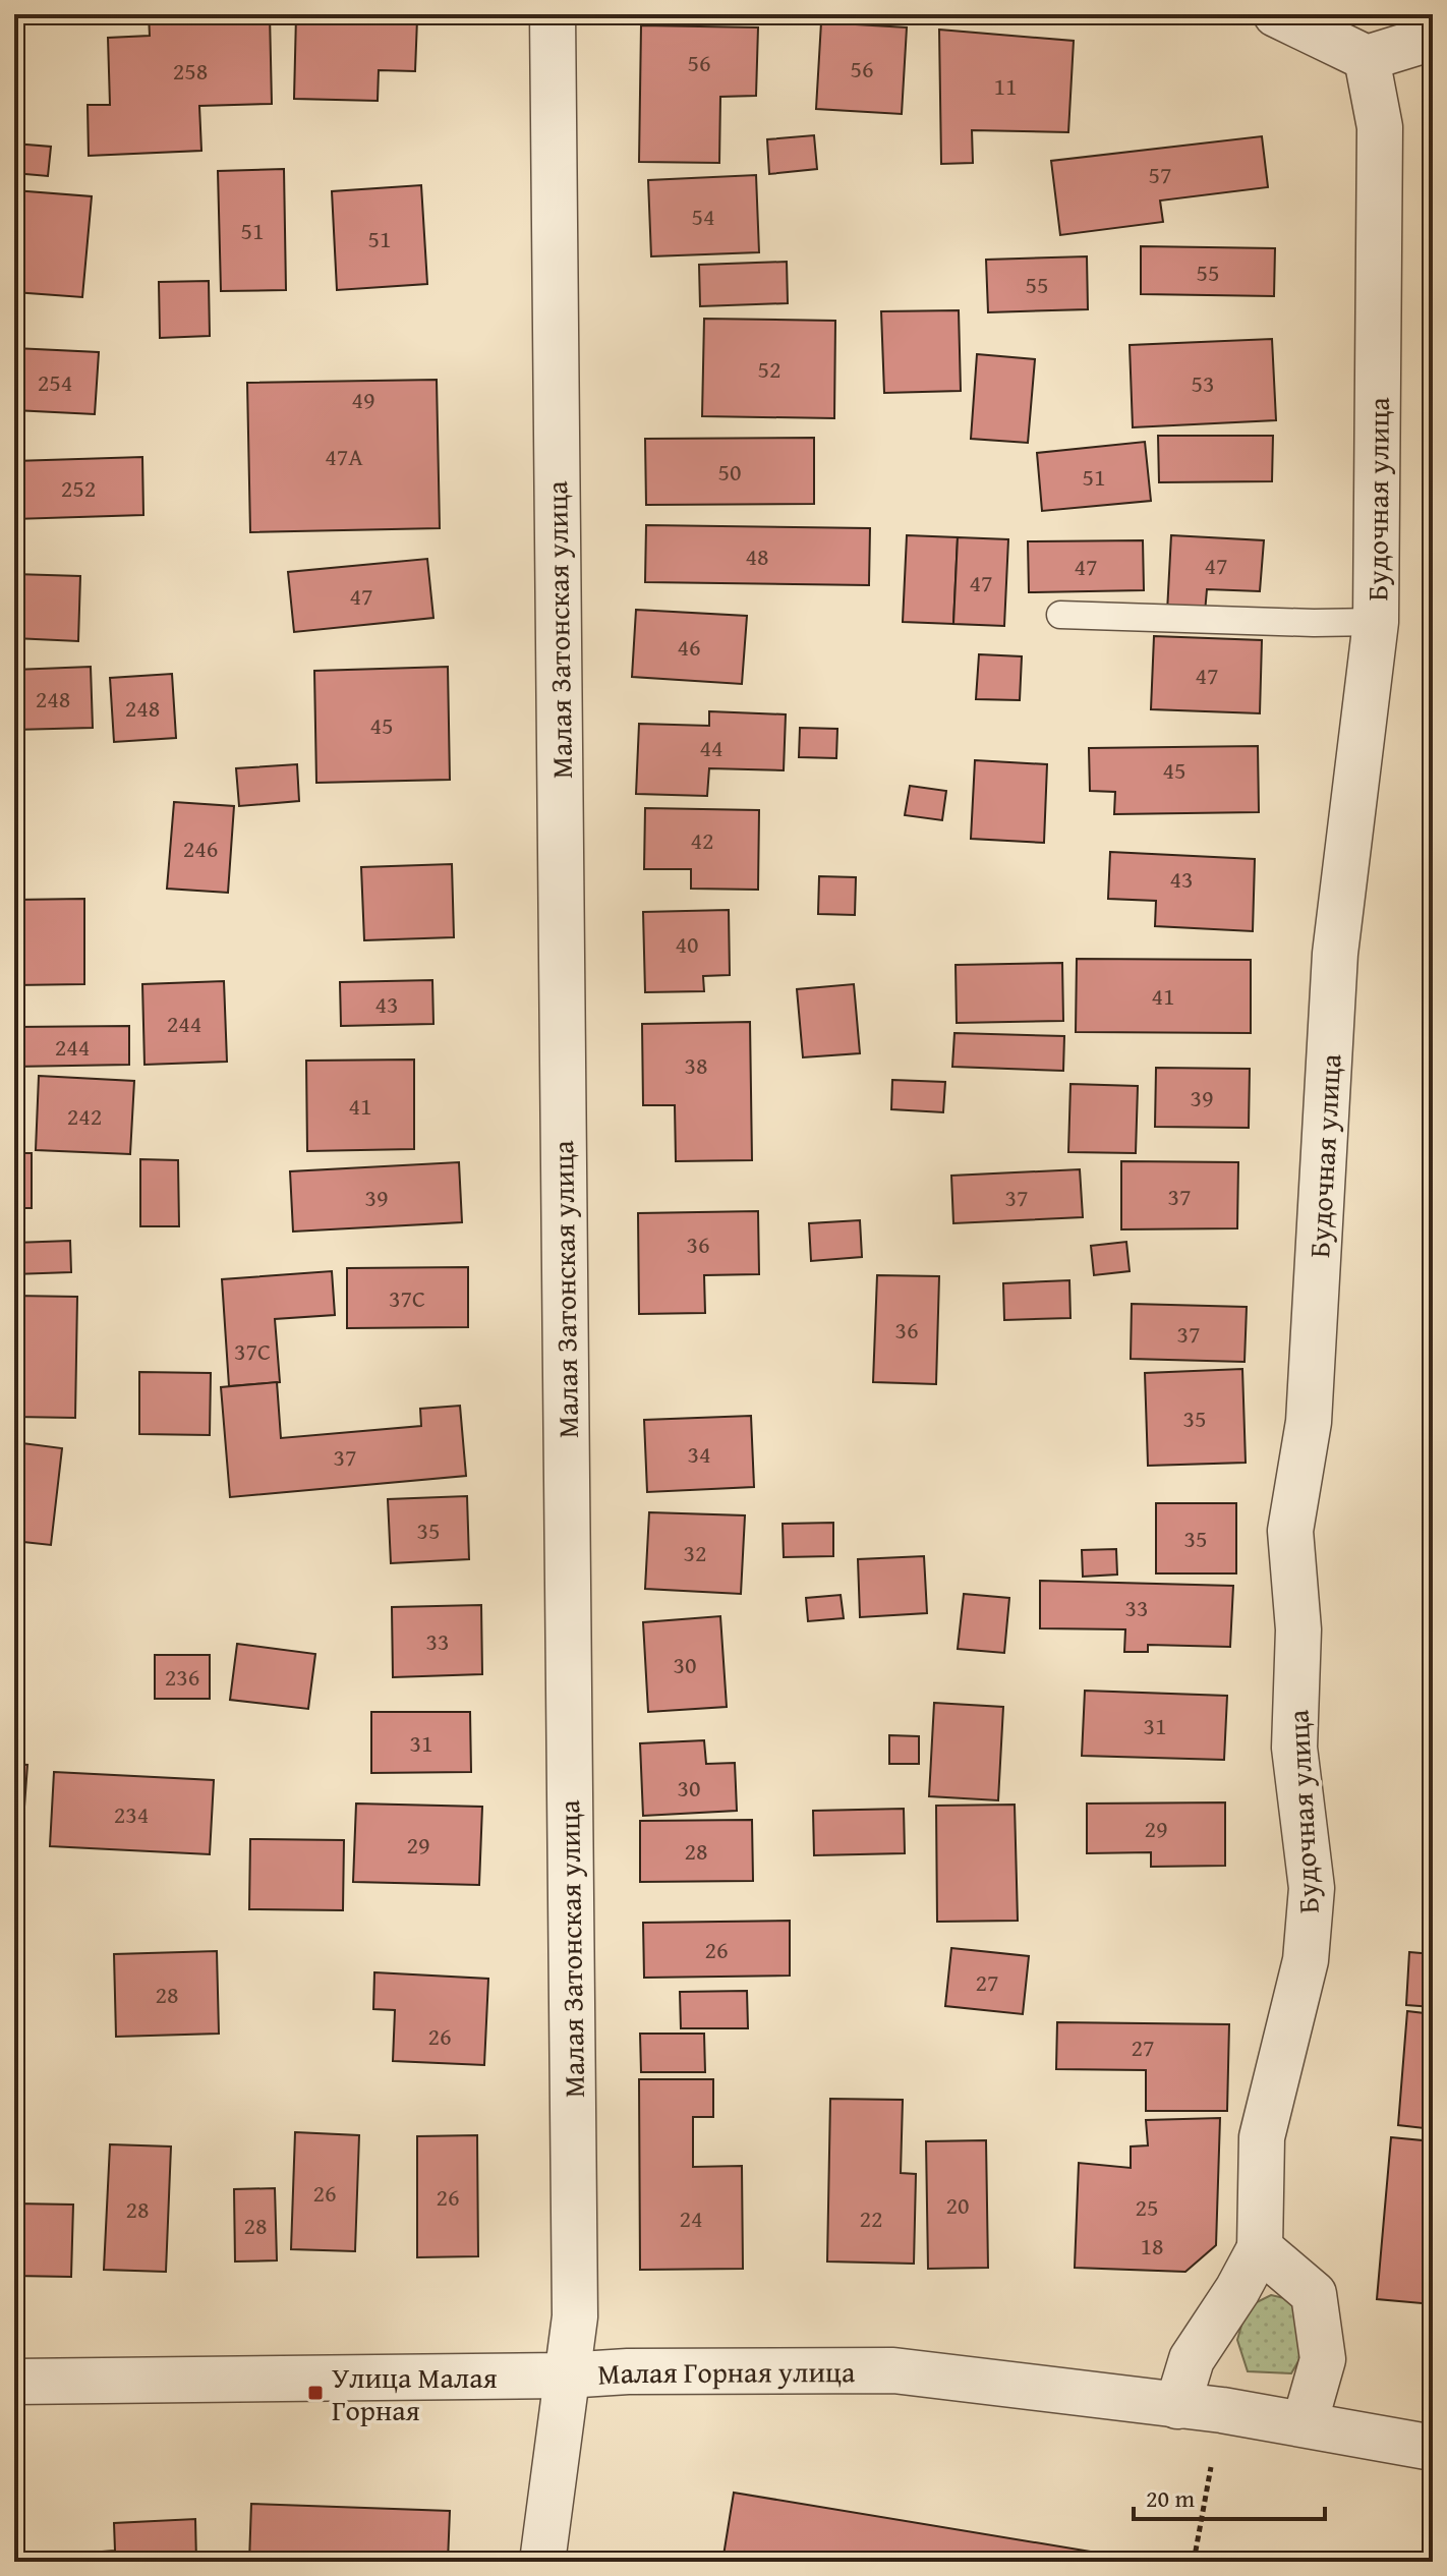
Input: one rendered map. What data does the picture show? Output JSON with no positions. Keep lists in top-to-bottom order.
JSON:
{
  "streets": {
    "street": ["Будочная улица", "Малая Затонская улица", "Малая Горная улица"]
  },
  "crossings": [
    ["Будочная улица", "Малая Горная улица"],
    ["Малая Затонская улица", "Малая Горная улица"]
  ],
  "places": {
    "transit": ["Улица Малая Горная"]
  },
  "house_numbers": [
    "56",
    "56",
    "258",
    "11",
    "57",
    "54",
    "51",
    "51",
    "55",
    "55",
    "52",
    "254",
    "53",
    "49",
    "47А",
    "50",
    "51",
    "252",
    "48",
    "47",
    "47",
    "47",
    "47",
    "46",
    "47",
    "248",
    "248",
    "45",
    "44",
    "45",
    "42",
    "246",
    "43",
    "40",
    "41",
    "43",
    "244",
    "244",
    "38",
    "39",
    "41",
    "242",
    "37",
    "39",
    "37",
    "36",
    "37С",
    "36",
    "37",
    "37С",
    "35",
    "34",
    "37",
    "35",
    "35",
    "32",
    "33",
    "33",
    "30",
    "236",
    "31",
    "31",
    "30",
    "234",
    "29",
    "29",
    "28",
    "26",
    "27",
    "28",
    "26",
    "27",
    "26",
    "26",
    "20",
    "25",
    "28",
    "24",
    "22",
    "28",
    "18"
  ],
  "scale_bar": "20 m"
}
